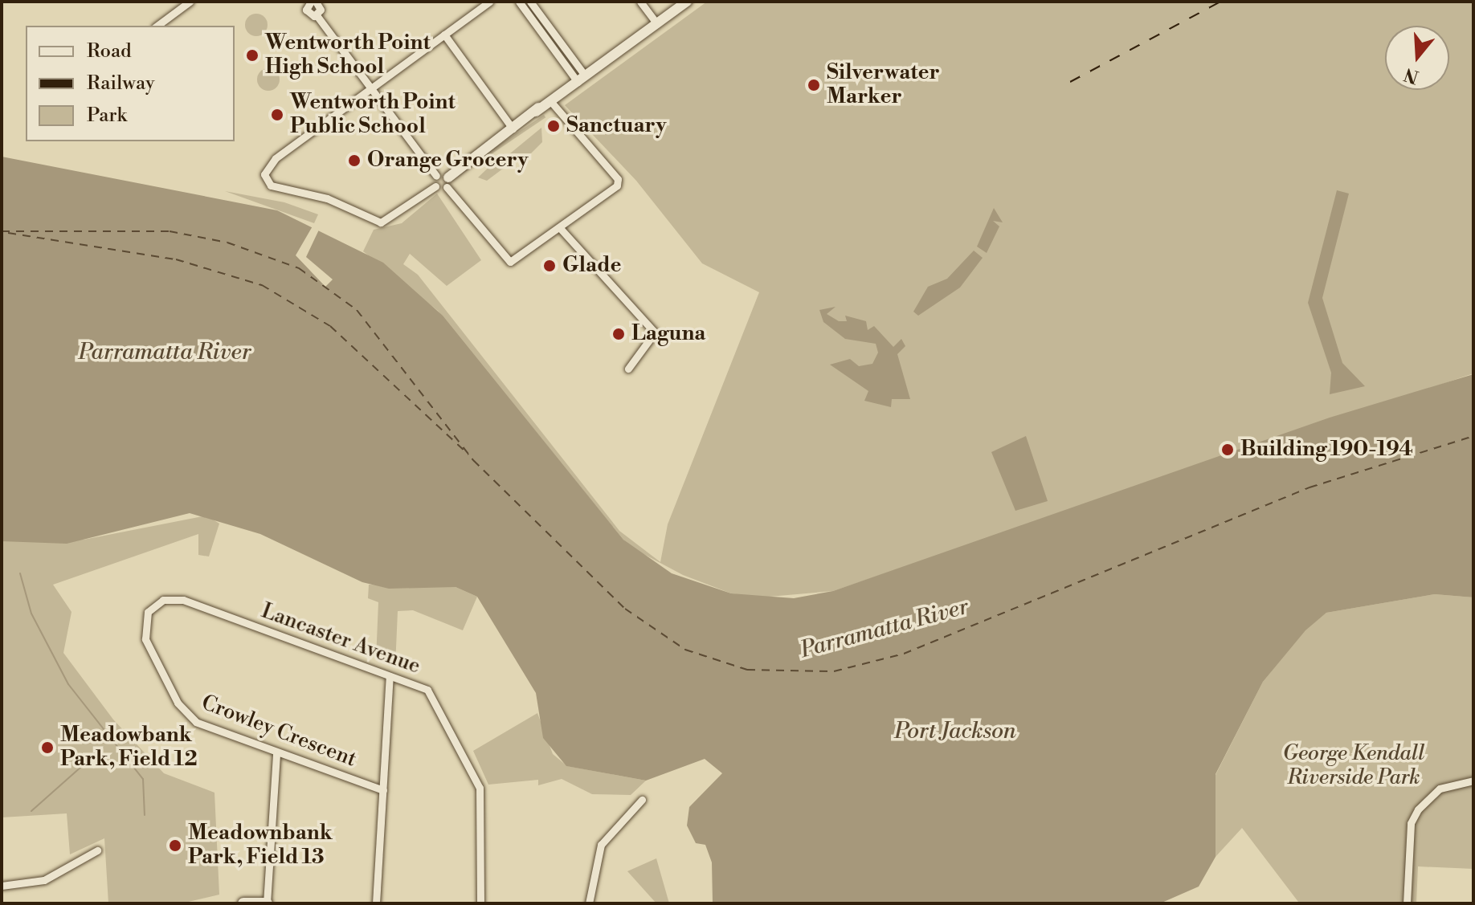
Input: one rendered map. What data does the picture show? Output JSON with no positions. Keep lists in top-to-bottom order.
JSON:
{
  "streets": {
    "street": ["Lancaster Avenue", "Crowley Crescent"]
  },
  "crossings": [
    ["Lancaster Avenue", "Crowley Crescent"]
  ],
  "water": ["Parramatta River", "Port Jackson"],
  "parks": ["George Kendall Riverside Park"],
  "places": [
    "Wentworth Point High School",
    "Silverwater Marker",
    "Wentworth Point Public School",
    "Sanctuary",
    "Orange Grocery",
    "Glade",
    "Laguna",
    "Building 190-194",
    "Meadowbank Park, Field 12",
    "Meadownbank Park, Field 13"
  ],
  "legend": ["Road", "Railway", "Park"],
  "north": "bottom"
}
